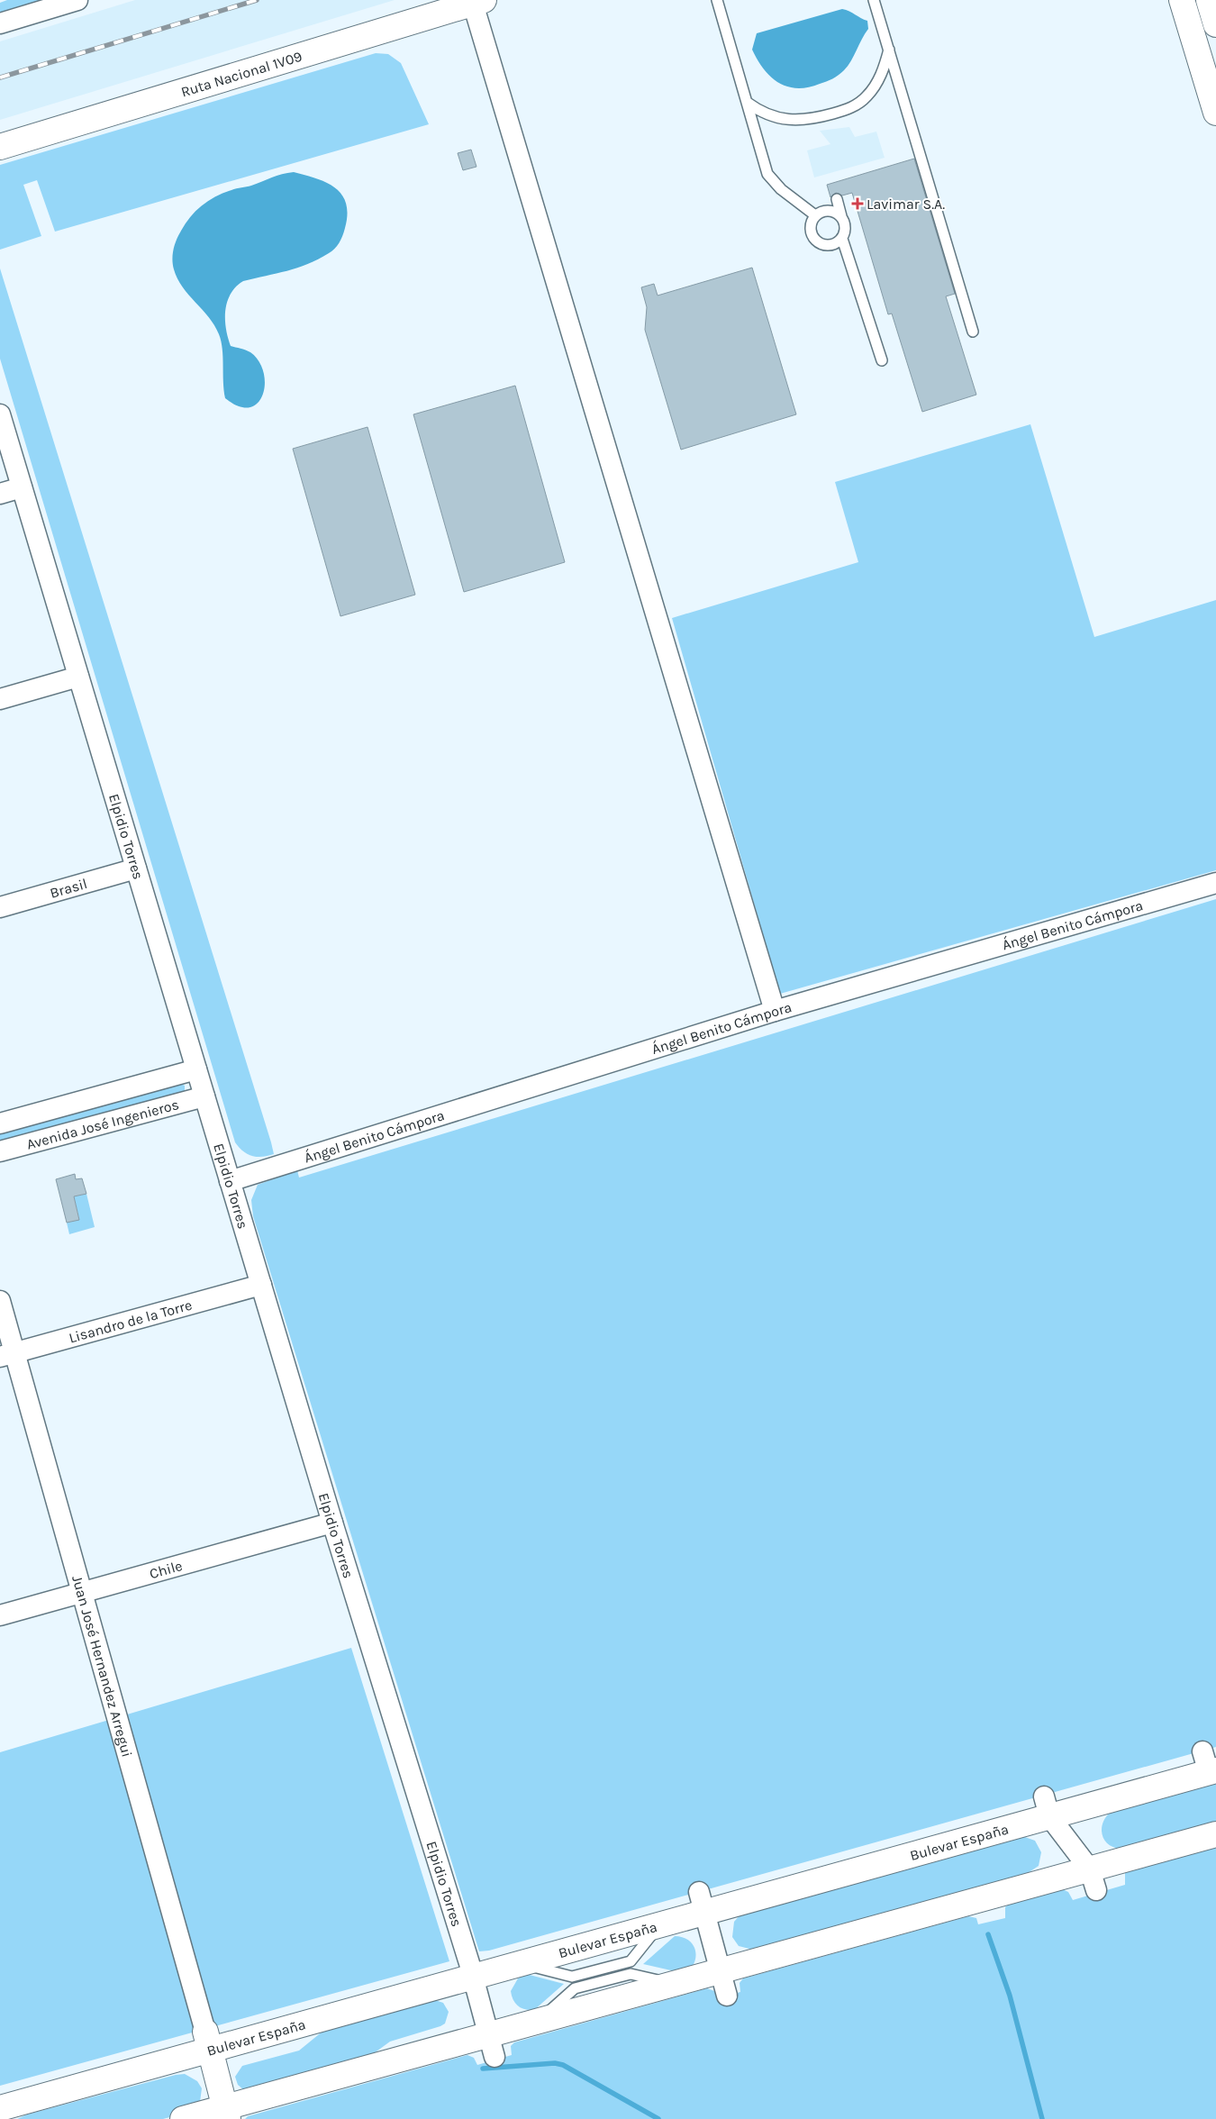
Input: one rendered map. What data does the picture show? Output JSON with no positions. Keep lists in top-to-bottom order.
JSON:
{
  "streets": {
    "main road": ["Ruta Nacional 1V09", "Bulevar España"],
    "street": [
      "Elpidio Torres",
      "Brasil",
      "Ángel Benito Cámpora",
      "Avenida José Ingenieros",
      "Lisandro de la Torre",
      "Chile",
      "Juan José Hernandez Arregui"
    ]
  },
  "crossings": [
    ["Elpidio Torres", "Brasil"],
    ["Elpidio Torres", "Ángel Benito Cámpora"],
    ["Elpidio Torres", "Avenida José Ingenieros"],
    ["Elpidio Torres", "Lisandro de la Torre"],
    ["Elpidio Torres", "Chile"],
    ["Elpidio Torres", "Bulevar España"],
    ["Lisandro de la Torre", "Juan José Hernandez Arregui"],
    ["Chile", "Juan José Hernandez Arregui"],
    ["Juan José Hernandez Arregui", "Bulevar España"]
  ],
  "places": {
    "health": ["Lavimar S.A."]
  }
}
